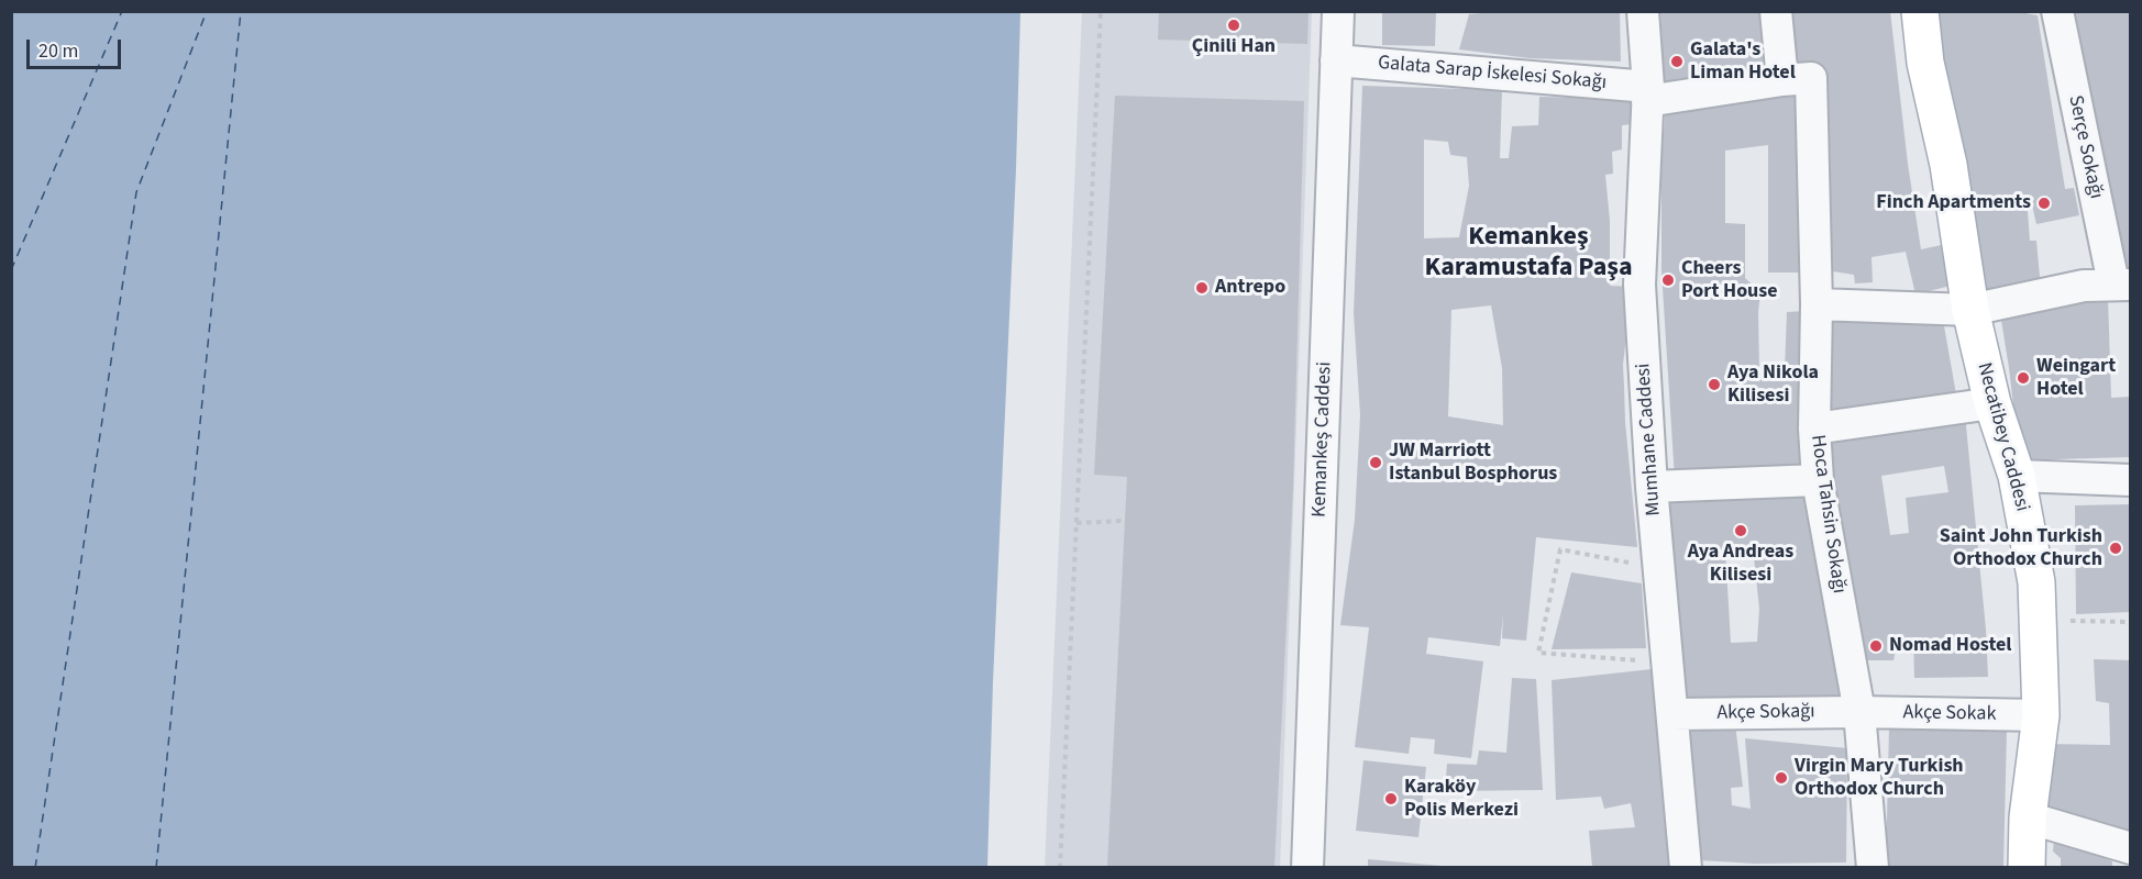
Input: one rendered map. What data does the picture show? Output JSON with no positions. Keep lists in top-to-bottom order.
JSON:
{
  "streets": {
    "main road": ["Necatibey Caddesi"],
    "street": [
      "Galata Sarap İskelesi Sokağı",
      "Serçe Sokağı",
      "Kemankeş Caddesi",
      "Mumhane Caddesi",
      "Hoca Tahsin Sokağı",
      "Akçe Sokağı",
      "Akçe Sokak"
    ]
  },
  "crossings": [
    ["Galata Sarap İskelesi Sokağı", "Kemankeş Caddesi"],
    ["Galata Sarap İskelesi Sokağı", "Mumhane Caddesi"],
    ["Galata Sarap İskelesi Sokağı", "Hoca Tahsin Sokağı"],
    ["Necatibey Caddesi", "Akçe Sokak"],
    ["Mumhane Caddesi", "Akçe Sokağı"],
    ["Hoca Tahsin Sokağı", "Akçe Sokağı"],
    ["Hoca Tahsin Sokağı", "Akçe Sokak"],
    ["Akçe Sokağı", "Akçe Sokak"]
  ],
  "districts": ["Kemankeş Karamustafa Paşa"],
  "places": [
    "Çinili Han",
    "Galata's Liman Hotel",
    "Finch Apartments",
    "Cheers Port House",
    "Antrepo",
    "Weingart Hotel",
    "Aya Nikola Kilisesi",
    "JW Marriott Istanbul Bosphorus",
    "Aya Andreas Kilisesi",
    "Saint John Turkish Orthodox Church",
    "Nomad Hostel",
    "Virgin Mary Turkish Orthodox Church",
    "Karaköy Polis Merkezi"
  ],
  "scale_bar": "20 m"
}
